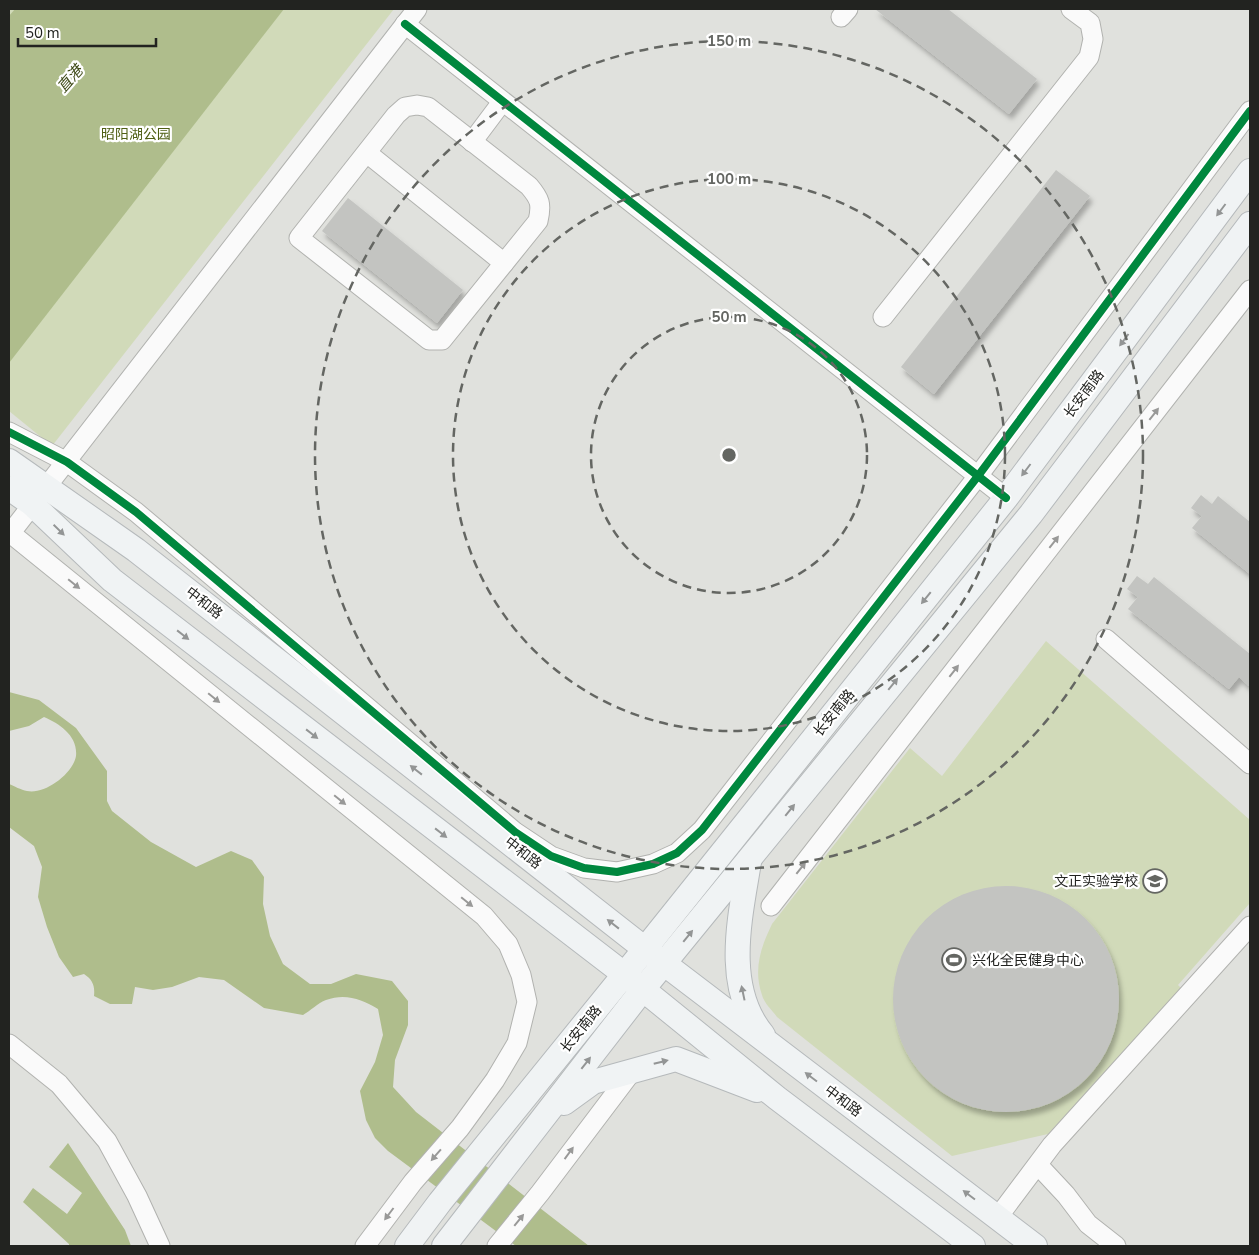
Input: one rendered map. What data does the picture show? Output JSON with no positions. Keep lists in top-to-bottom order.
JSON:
{
  "streets": {
    "main road": ["长安南路", "中和路"]
  },
  "crossings": [
    ["长安南路", "中和路"]
  ],
  "water": ["直港"],
  "parks": ["昭阳湖公园"],
  "places": {
    "school or university": ["文正实验学校"],
    "sports": ["兴化全民健身中心"]
  },
  "scale_bar": "50 m",
  "rings": ["150 m", "100 m", "50 m"]
}
